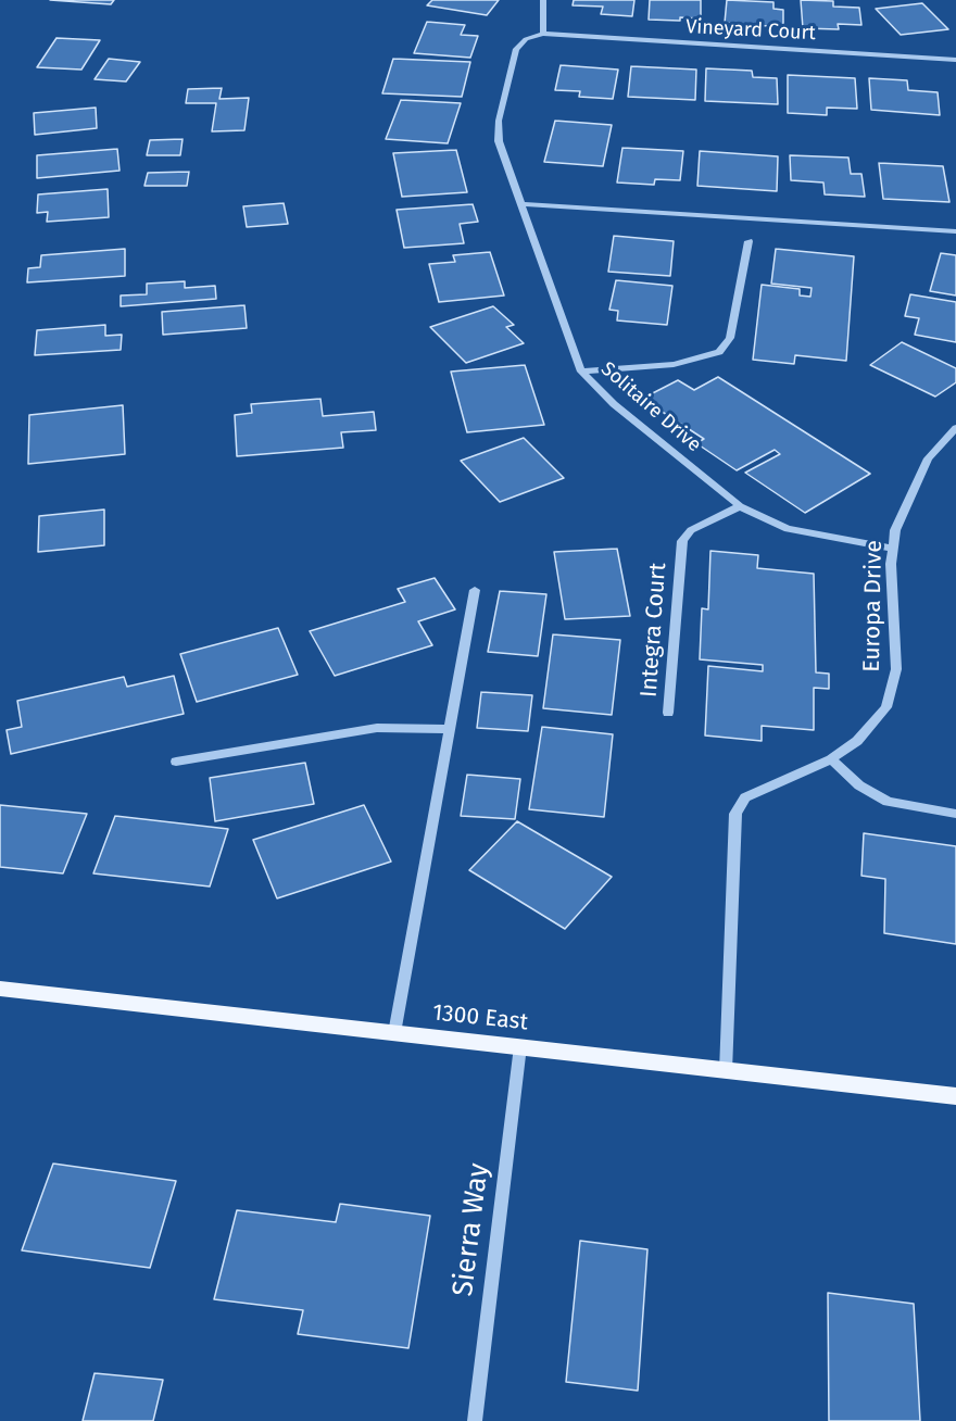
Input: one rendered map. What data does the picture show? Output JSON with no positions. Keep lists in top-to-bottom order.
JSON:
{
  "streets": {
    "main road": ["1300 East"],
    "street": [
      "Vineyard Court",
      "Solitaire Drive",
      "Europa Drive",
      "Integra Court",
      "Sierra Way"
    ]
  },
  "crossings": [
    ["Vineyard Court", "Solitaire Drive"],
    ["Solitaire Drive", "Europa Drive"],
    ["Solitaire Drive", "Integra Court"],
    ["Europa Drive", "1300 East"],
    ["1300 East", "Sierra Way"]
  ]
}
